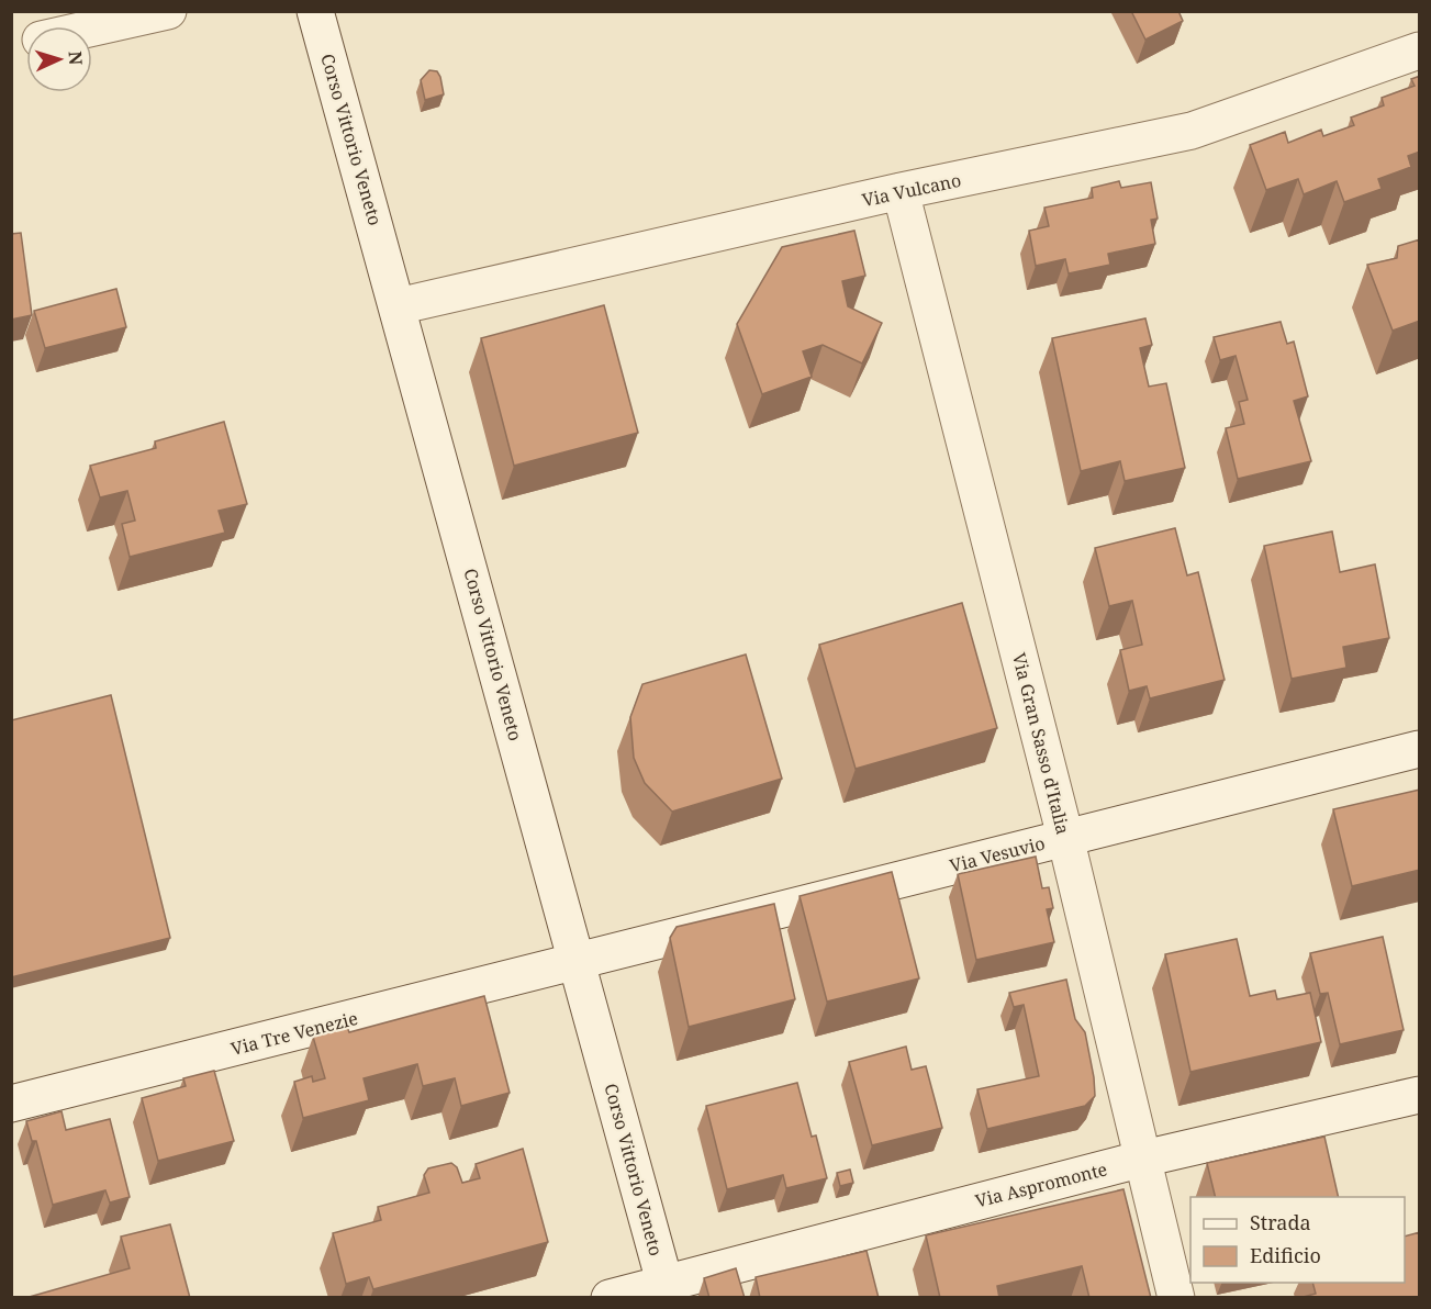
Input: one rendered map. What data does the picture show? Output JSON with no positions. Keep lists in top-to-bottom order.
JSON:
{
  "streets": {
    "street": [
      "Corso Vittorio Veneto",
      "Via Vulcano",
      "Via Gran Sasso d'Italia",
      "Via Vesuvio",
      "Via Tre Venezie",
      "Via Aspromonte"
    ]
  },
  "crossings": [
    ["Corso Vittorio Veneto", "Via Vulcano"],
    ["Corso Vittorio Veneto", "Via Vesuvio"],
    ["Corso Vittorio Veneto", "Via Tre Venezie"],
    ["Corso Vittorio Veneto", "Via Aspromonte"],
    ["Via Vulcano", "Via Gran Sasso d'Italia"],
    ["Via Gran Sasso d'Italia", "Via Vesuvio"],
    ["Via Gran Sasso d'Italia", "Via Aspromonte"],
    ["Via Vesuvio", "Via Tre Venezie"]
  ],
  "legend": ["Strada", "Edificio"],
  "north": "right"
}
